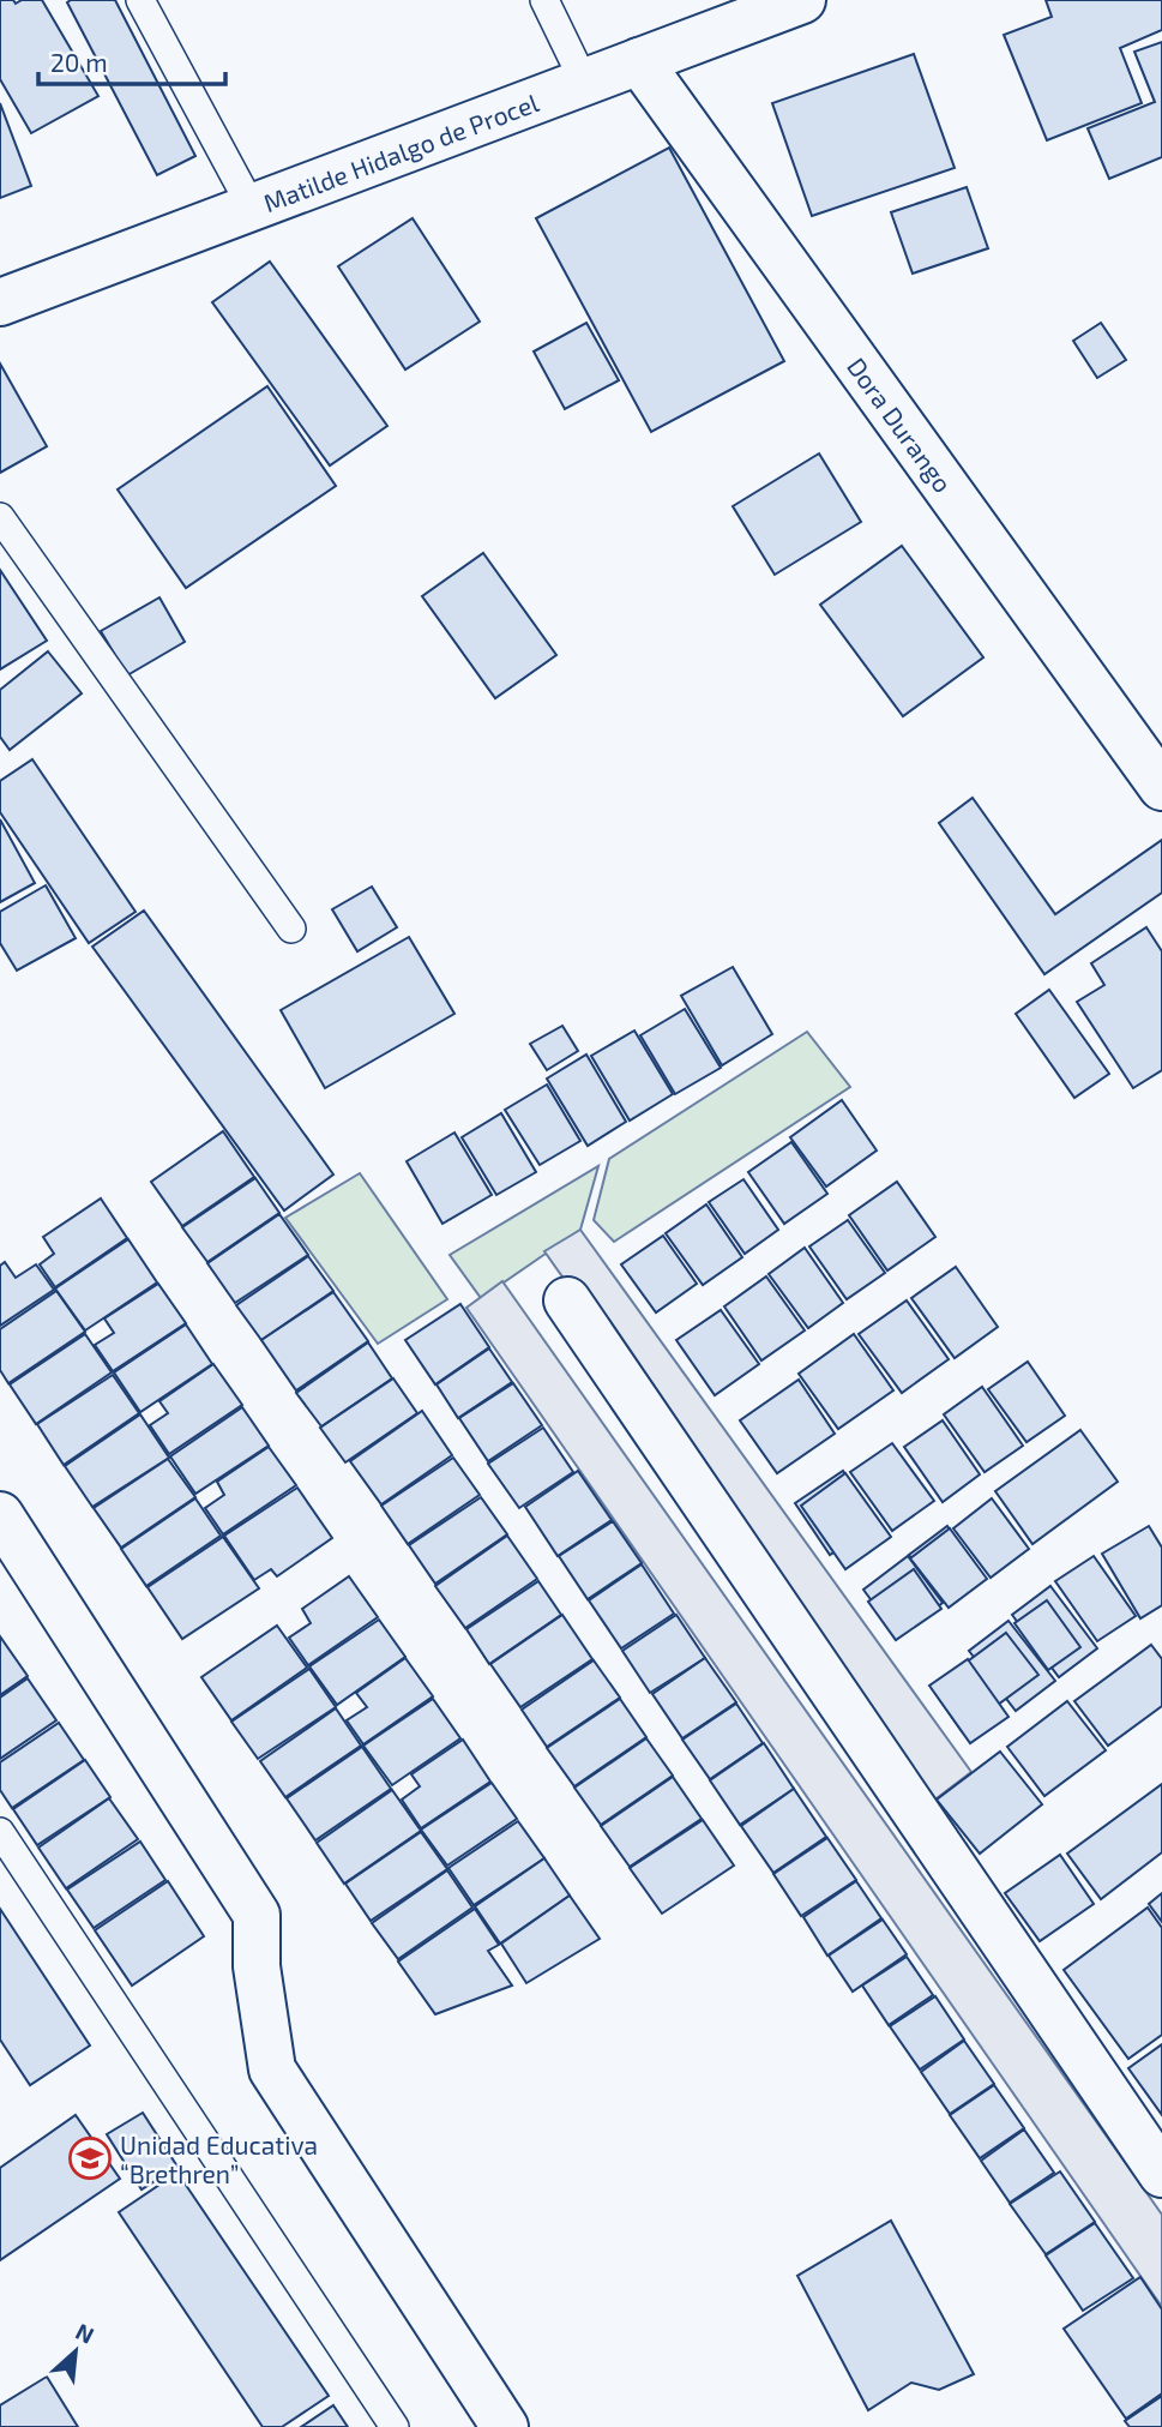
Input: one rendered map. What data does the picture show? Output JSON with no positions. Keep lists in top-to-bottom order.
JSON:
{
  "streets": {
    "street": ["Matilde Hidalgo de Procel", "Dora Durango"]
  },
  "crossings": [
    ["Matilde Hidalgo de Procel", "Dora Durango"]
  ],
  "places": {
    "school or university": ["Unidad Educativa “Brethren”"]
  },
  "scale_bar": "20 m",
  "north": "top right"
}
